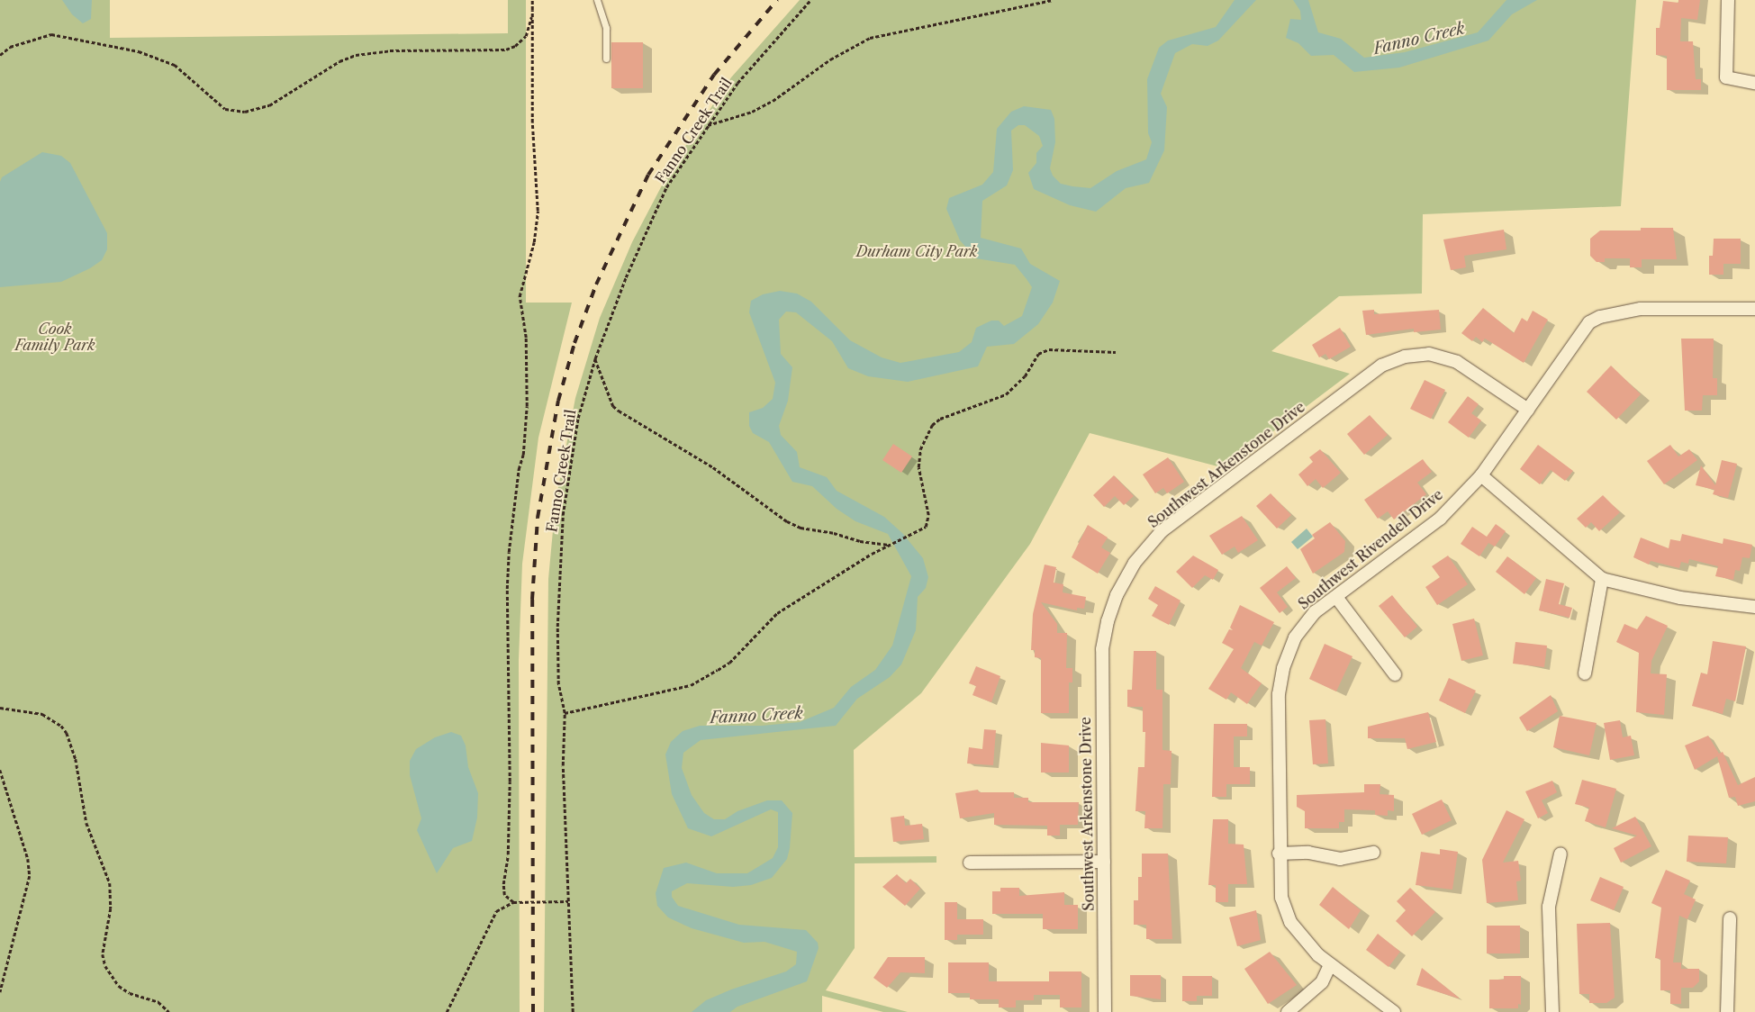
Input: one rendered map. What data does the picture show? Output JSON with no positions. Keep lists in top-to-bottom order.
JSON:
{
  "streets": {
    "street": ["Southwest Arkenstone Drive", "Southwest Rivendell Drive"],
    "path": ["Fanno Creek Trail"]
  },
  "crossings": [
    ["Southwest Arkenstone Drive", "Southwest Rivendell Drive"]
  ],
  "water": ["Fanno Creek"],
  "parks": ["Durham City Park", "Cook Family Park"]
}
